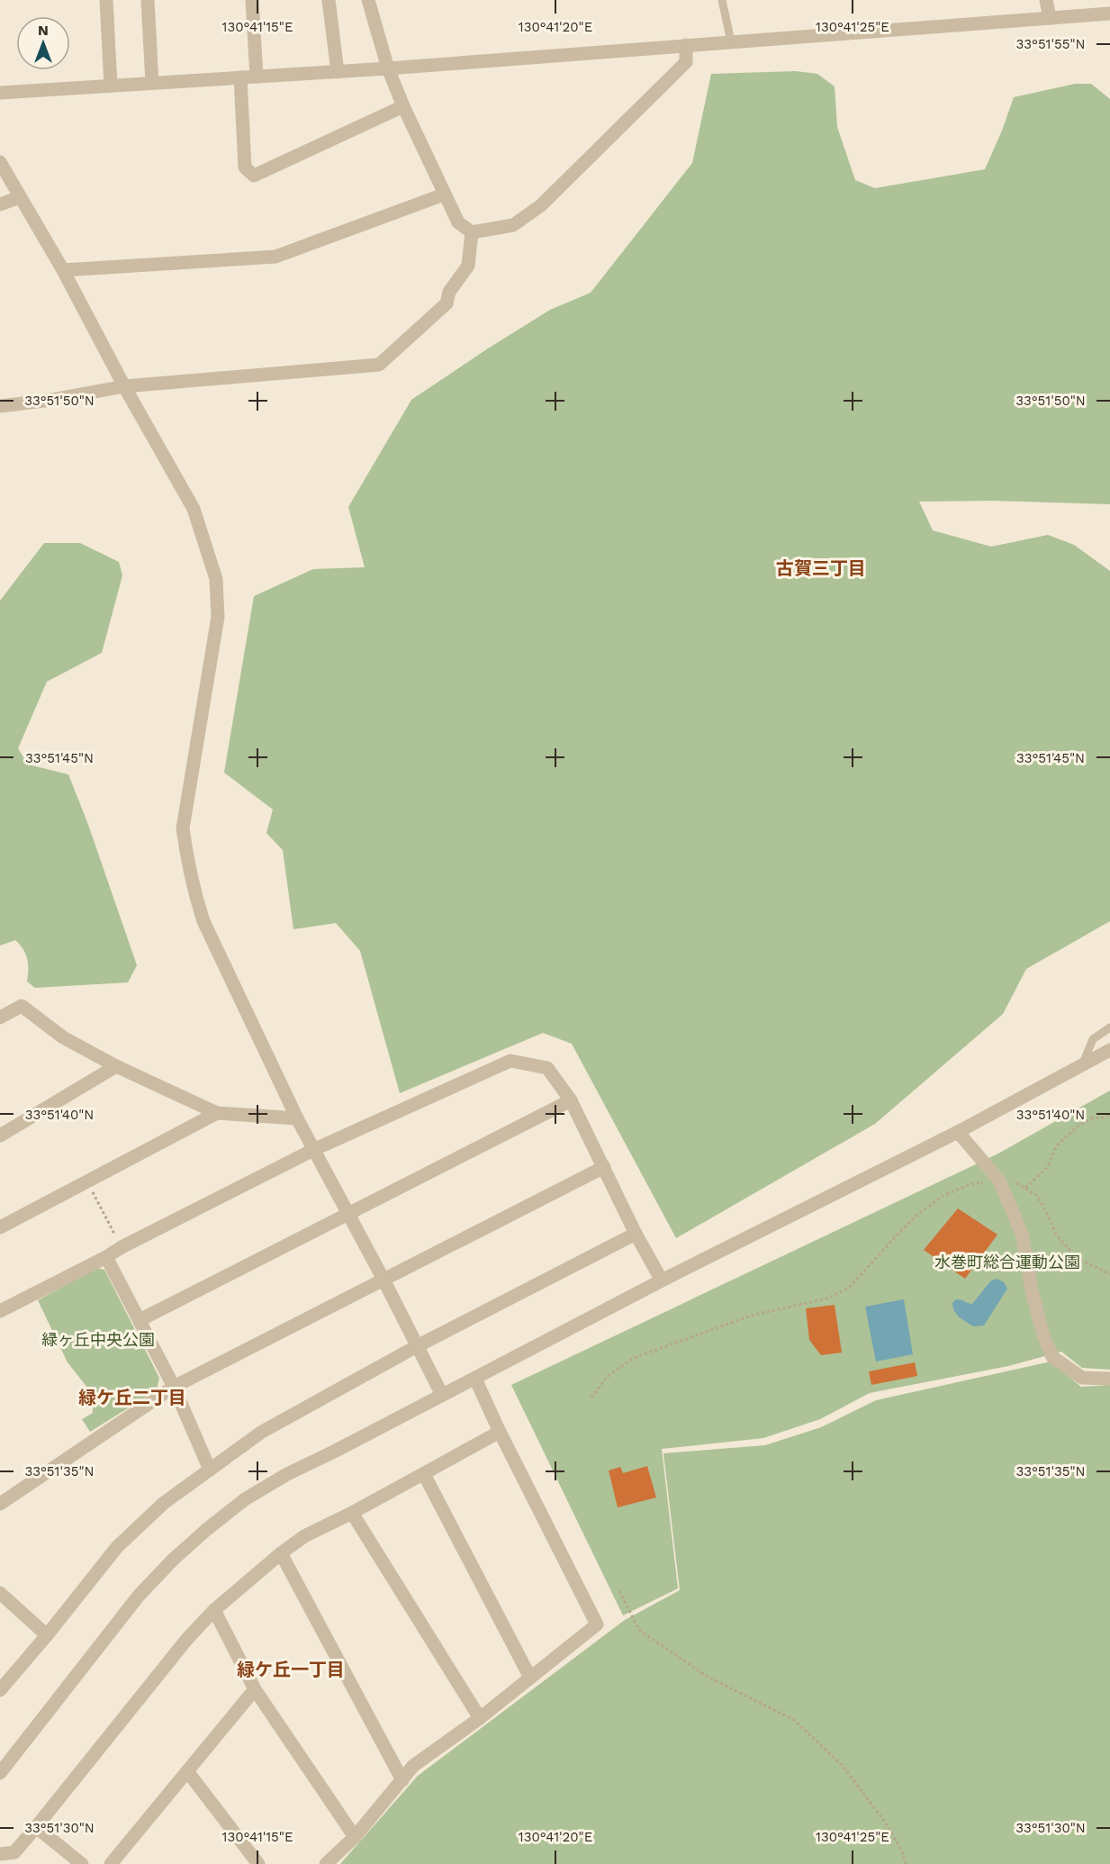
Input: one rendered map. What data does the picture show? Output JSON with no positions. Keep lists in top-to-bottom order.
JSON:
{
  "districts": ["古賀三丁目", "緑ケ丘二丁目", "緑ケ丘一丁目"],
  "parks": ["水巻町総合運動公園", "緑ヶ丘中央公園"],
  "north": "top",
  "coordinates": [
    "130°41'15\"E",
    "130°41'20\"E",
    "130°41'25\"E",
    "33°51'55\"N",
    "33°51'50\"N",
    "33°51'45\"N",
    "33°51'40\"N",
    "33°51'35\"N",
    "33°51'30\"N"
  ]
}
